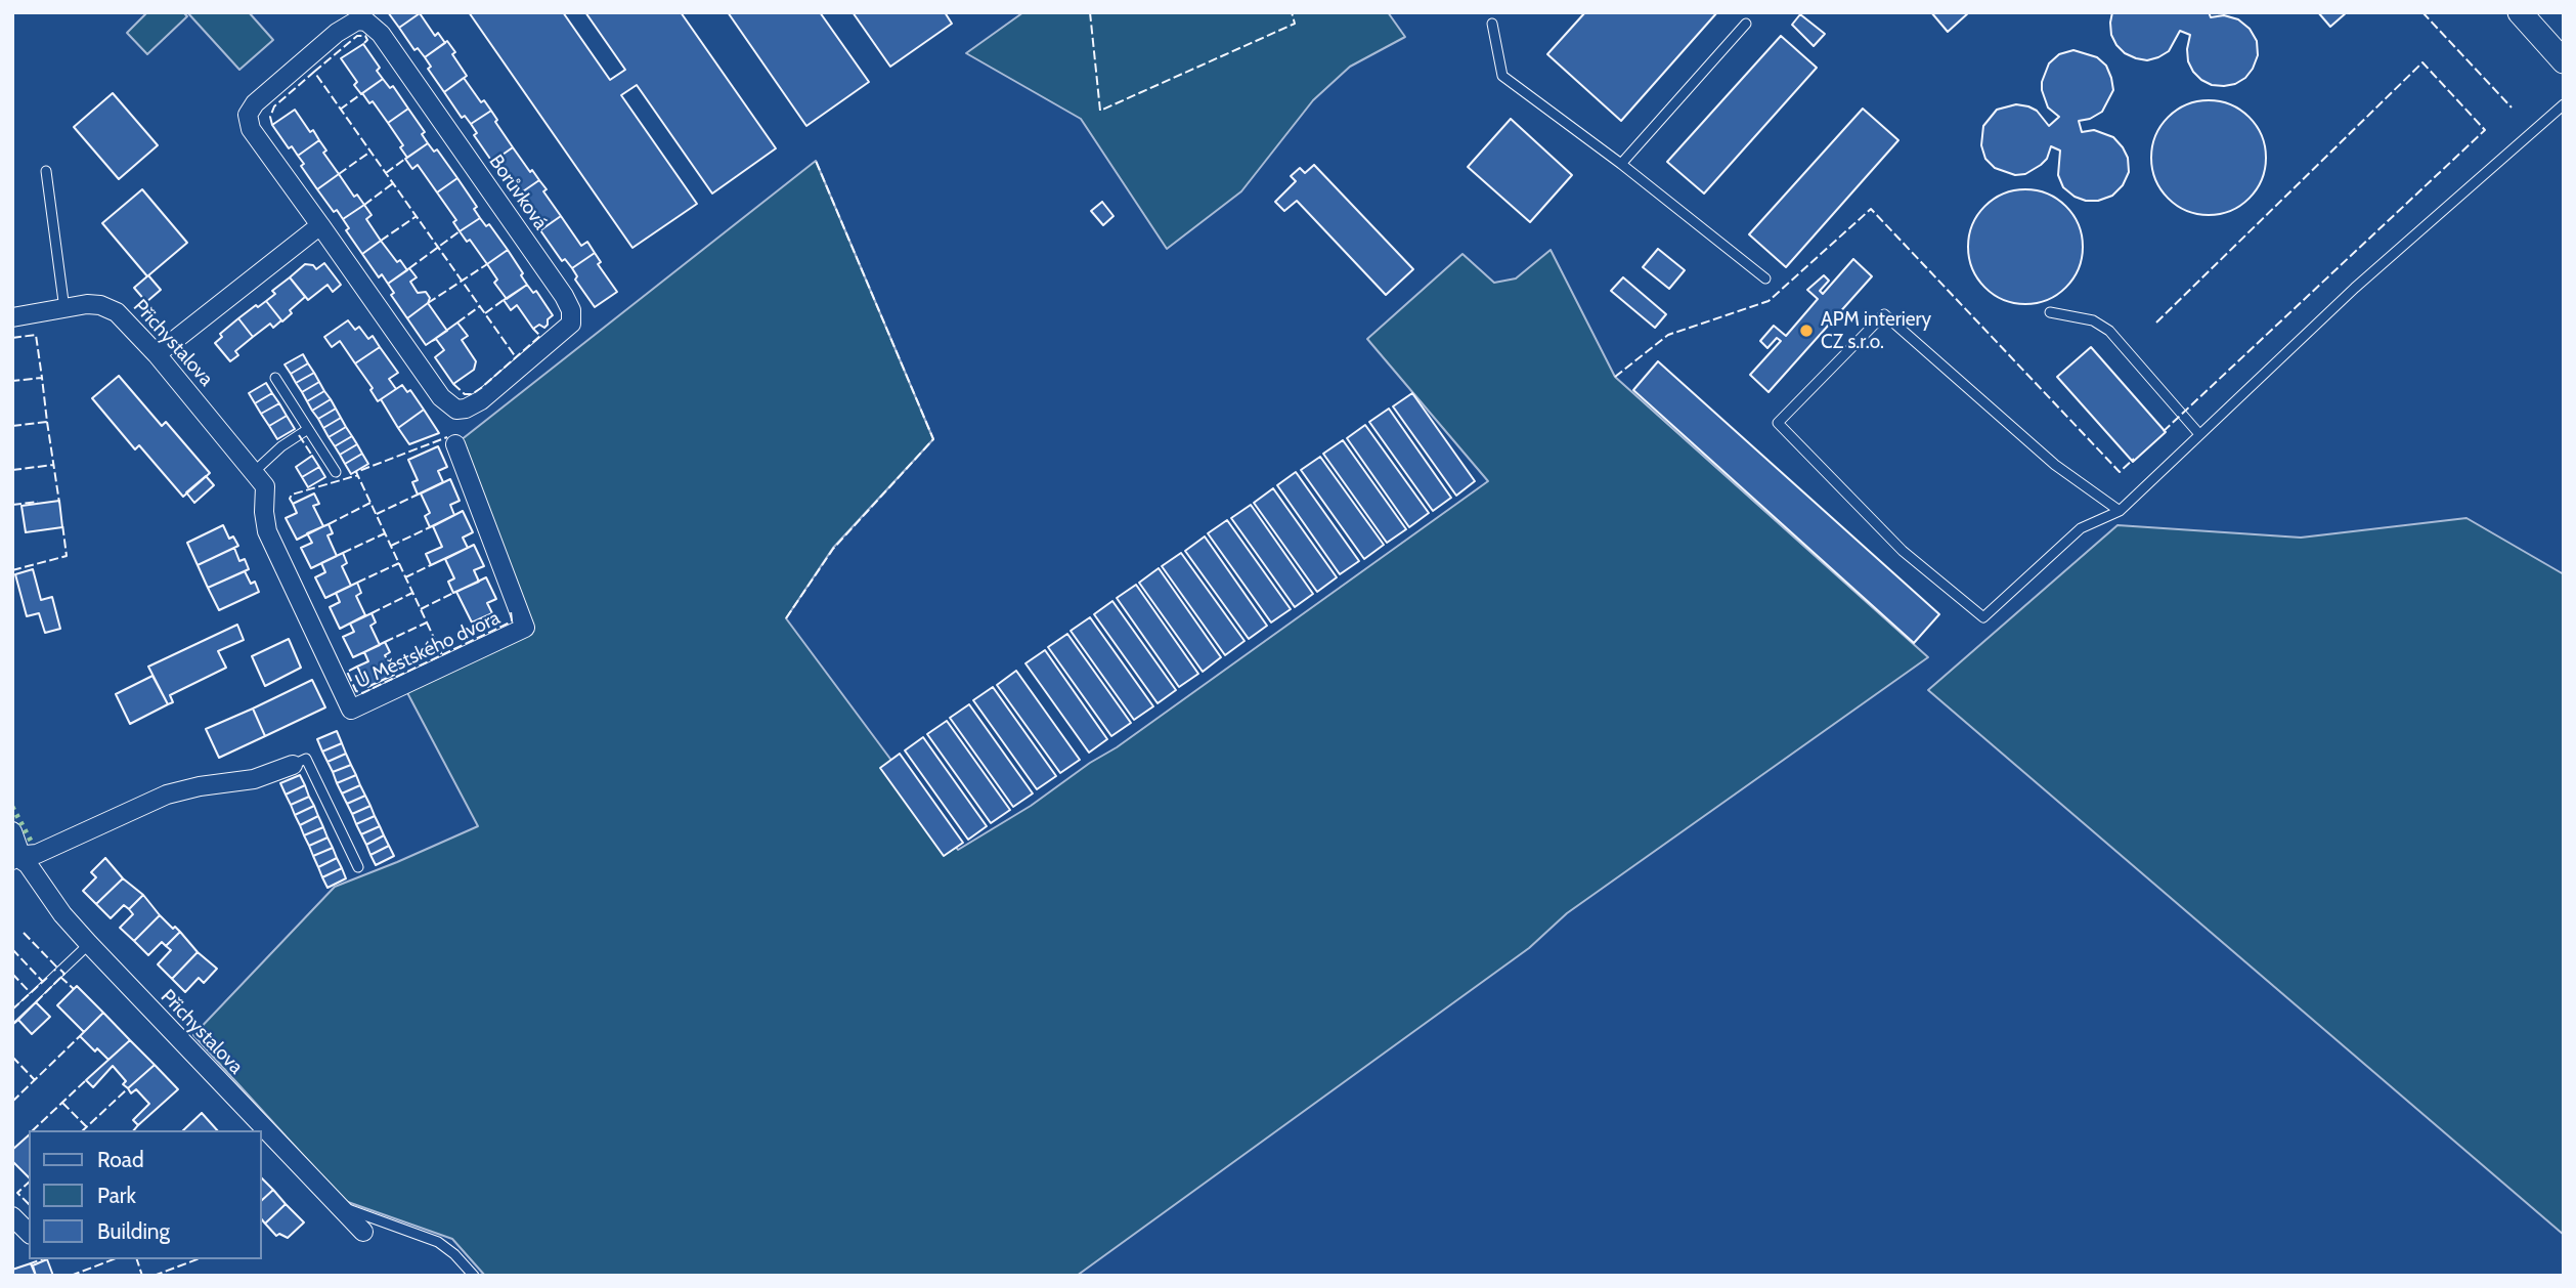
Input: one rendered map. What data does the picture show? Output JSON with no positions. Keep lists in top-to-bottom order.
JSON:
{
  "streets": {
    "street": ["Borůvková", "Přichystalova", "U Městského dvora"]
  },
  "crossings": [
    ["Přichystalova", "U Městského dvora"]
  ],
  "places": ["APM interiery CZ s.r.o."],
  "legend": ["Road", "Park", "Building"]
}
